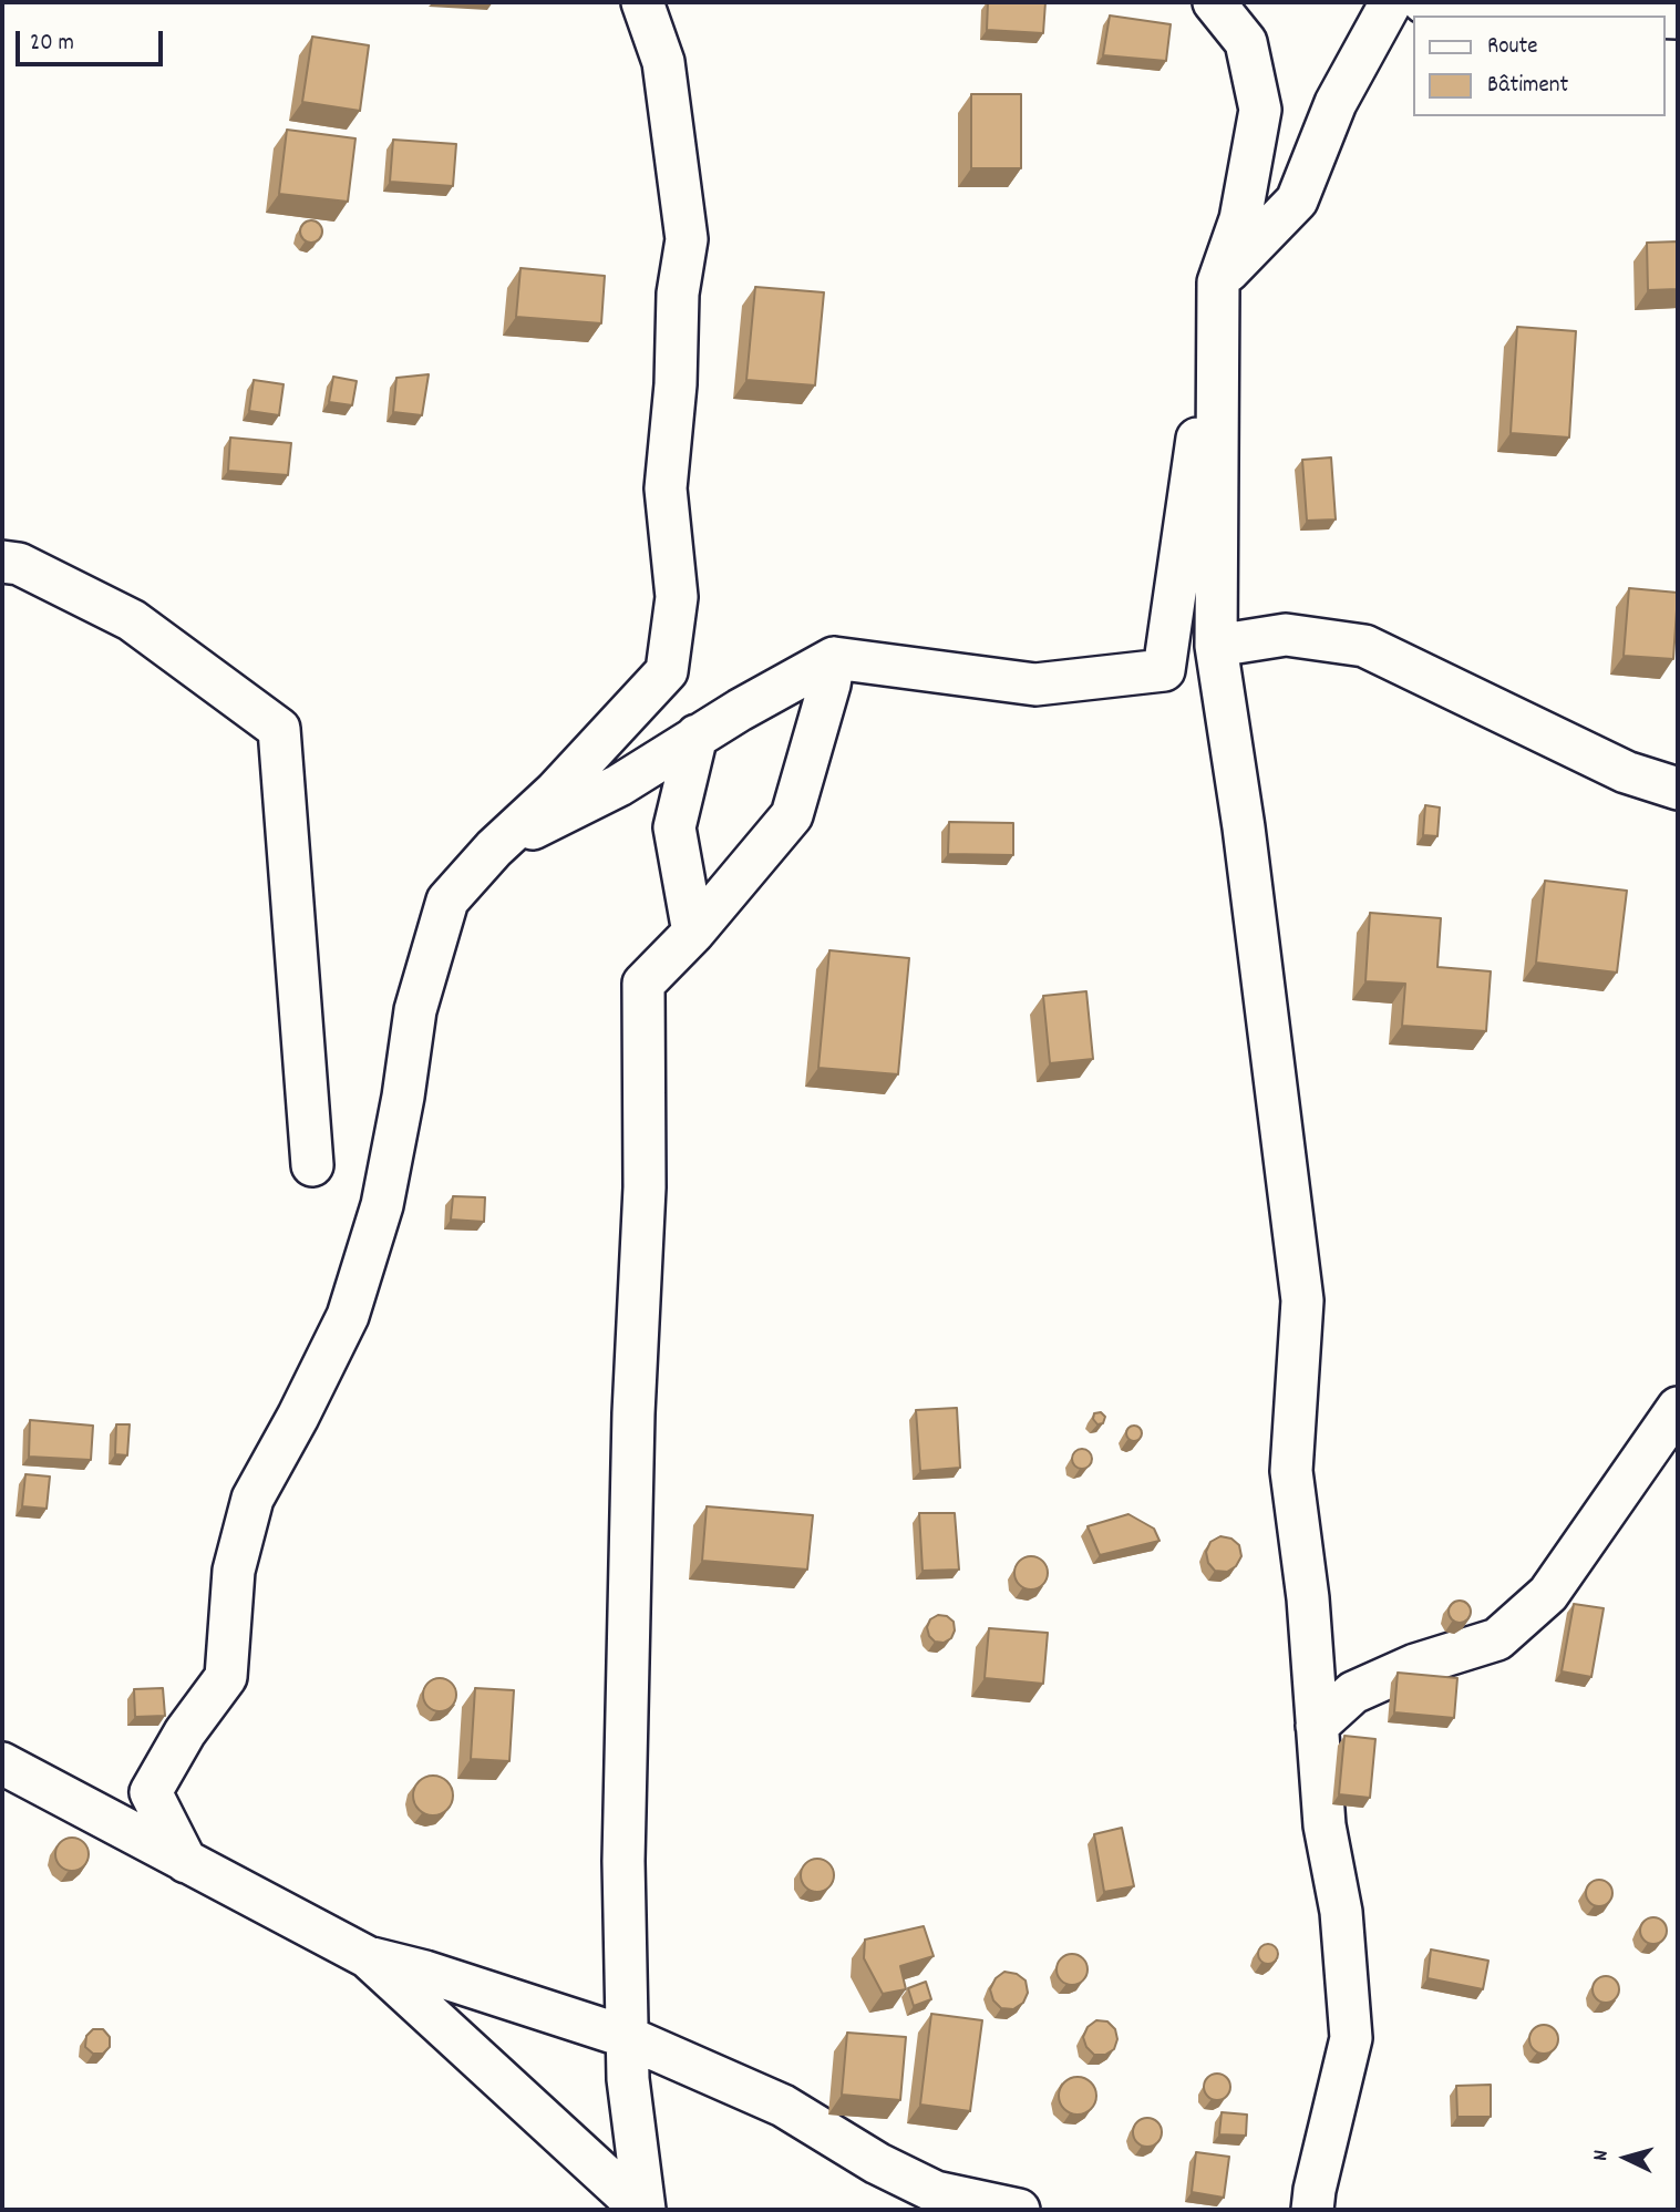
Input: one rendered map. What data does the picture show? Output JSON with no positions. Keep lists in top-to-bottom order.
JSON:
{
  "legend": ["Route", "Bâtiment"],
  "scale_bar": "20 m",
  "north": "left"
}
